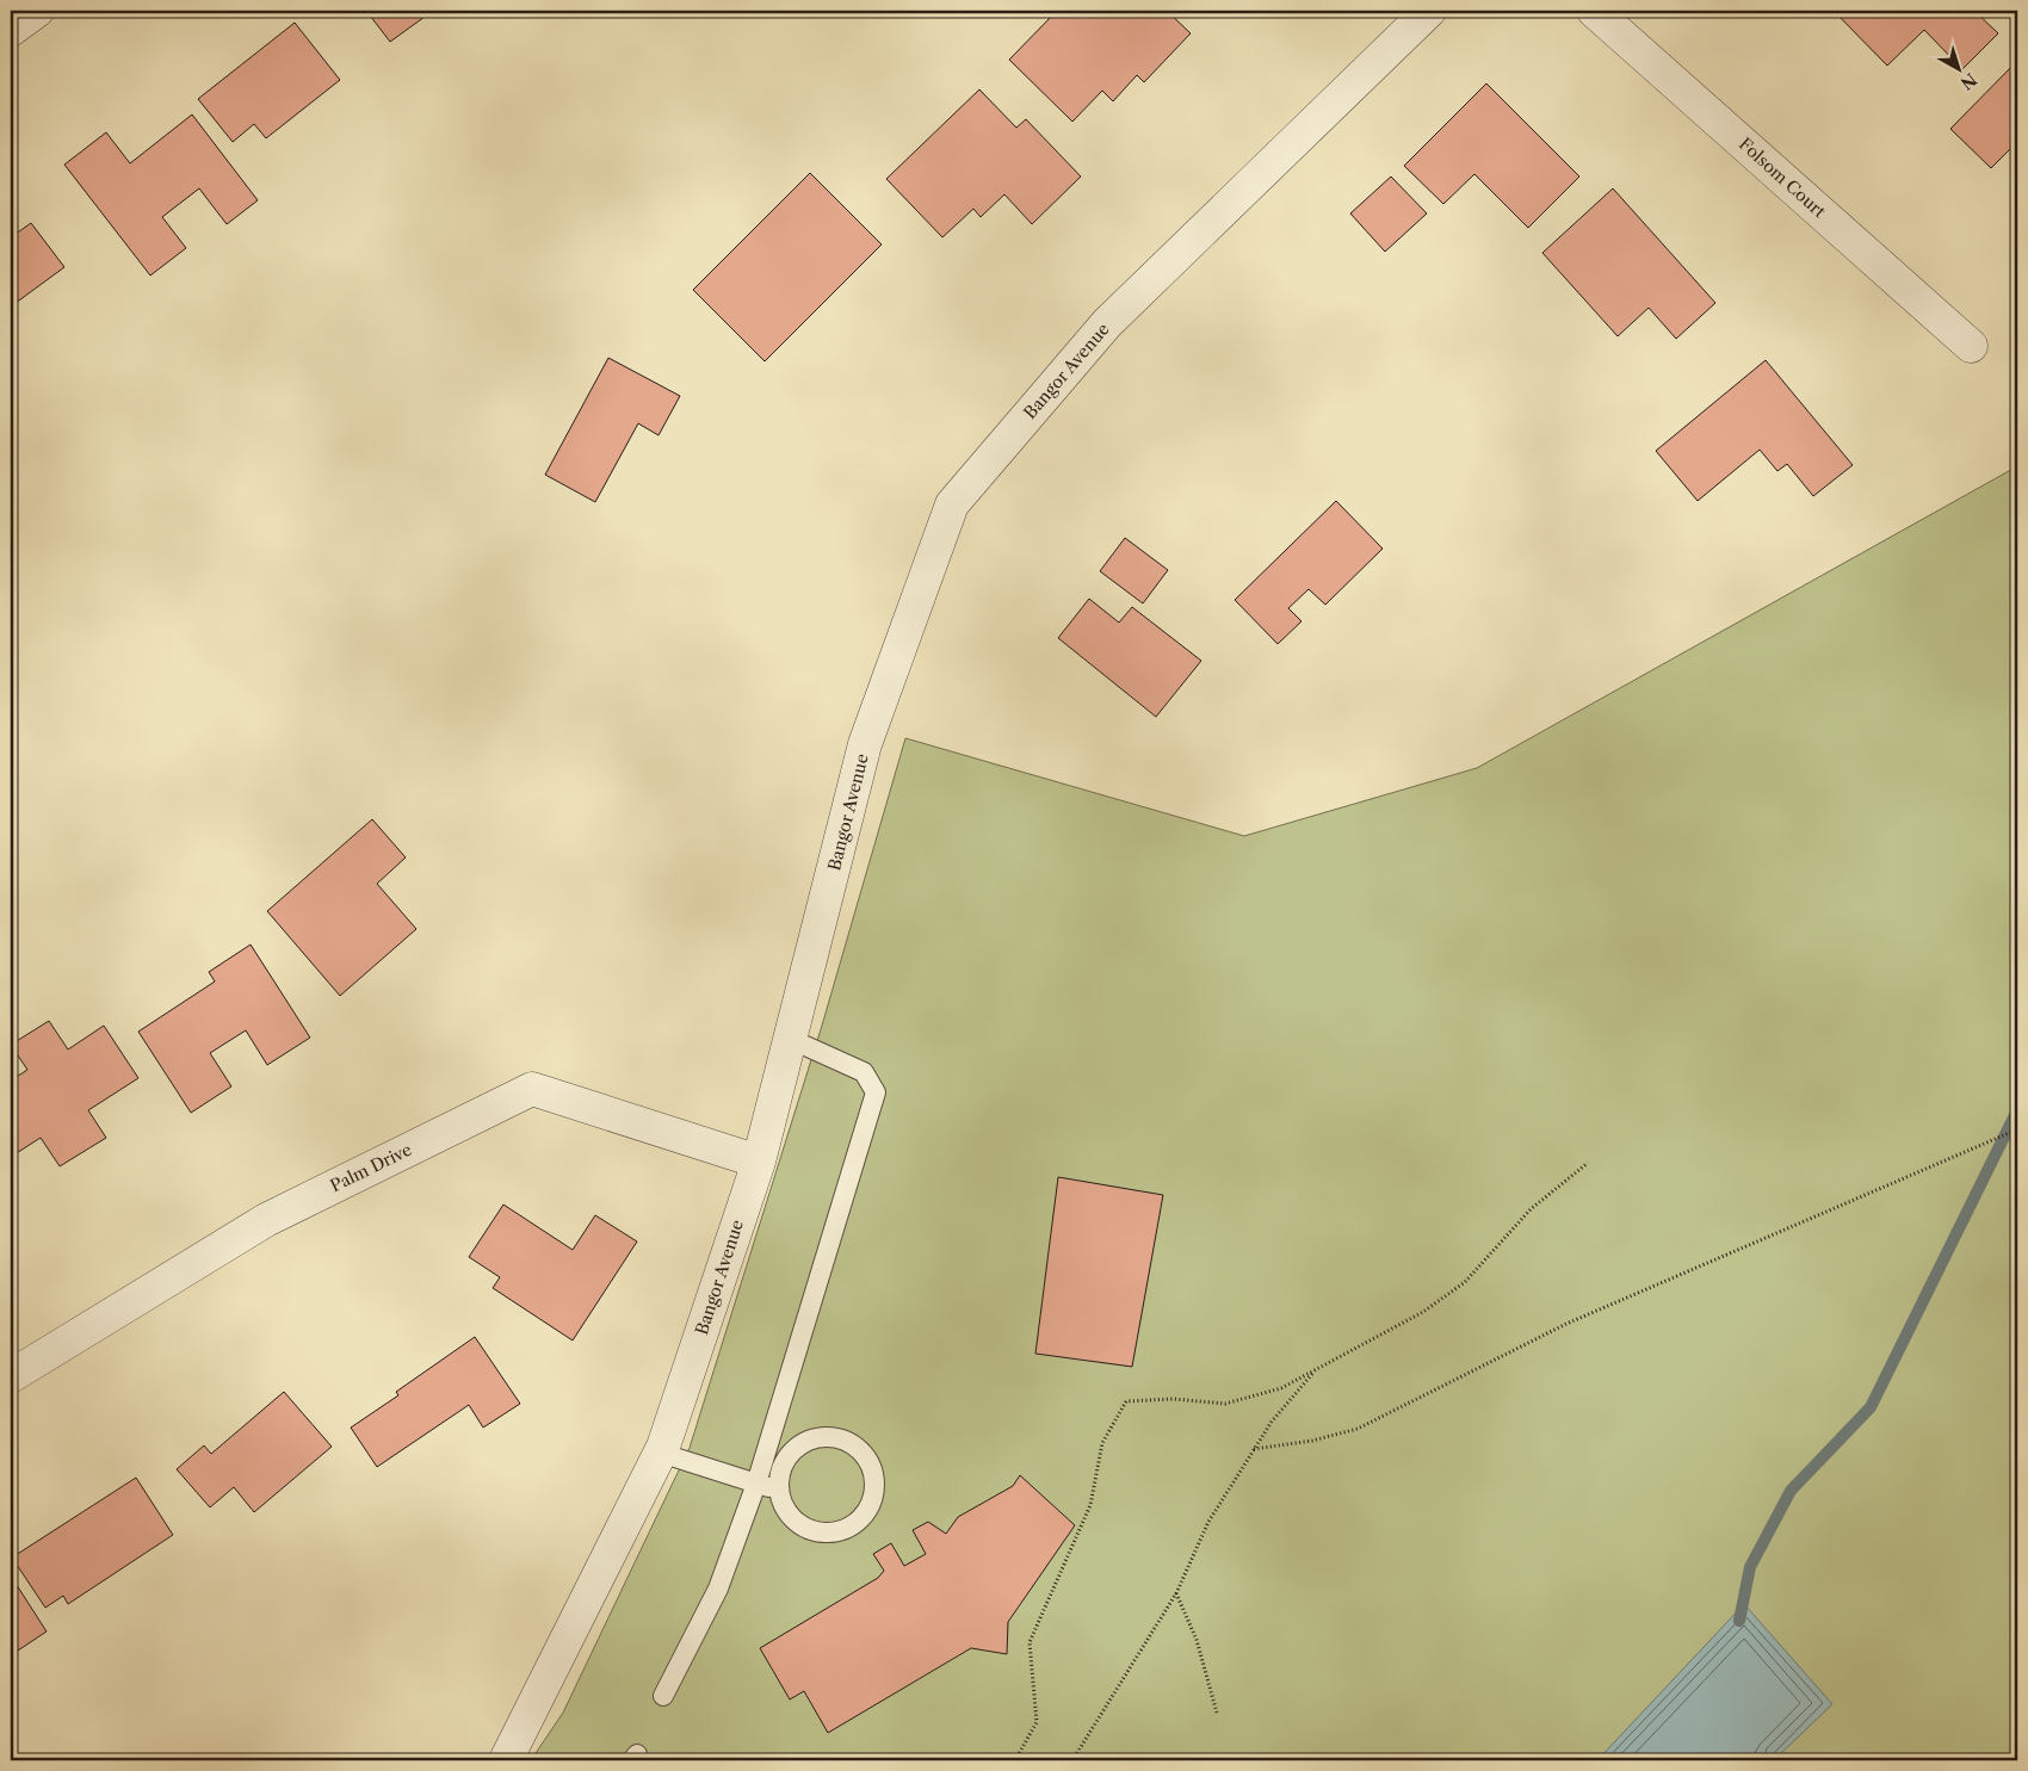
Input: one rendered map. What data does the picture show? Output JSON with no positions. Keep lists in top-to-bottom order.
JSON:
{
  "streets": {
    "street": ["Folsom Court", "Bangor Avenue", "Palm Drive"]
  },
  "crossings": [
    ["Bangor Avenue", "Palm Drive"]
  ],
  "north": "bottom right"
}
